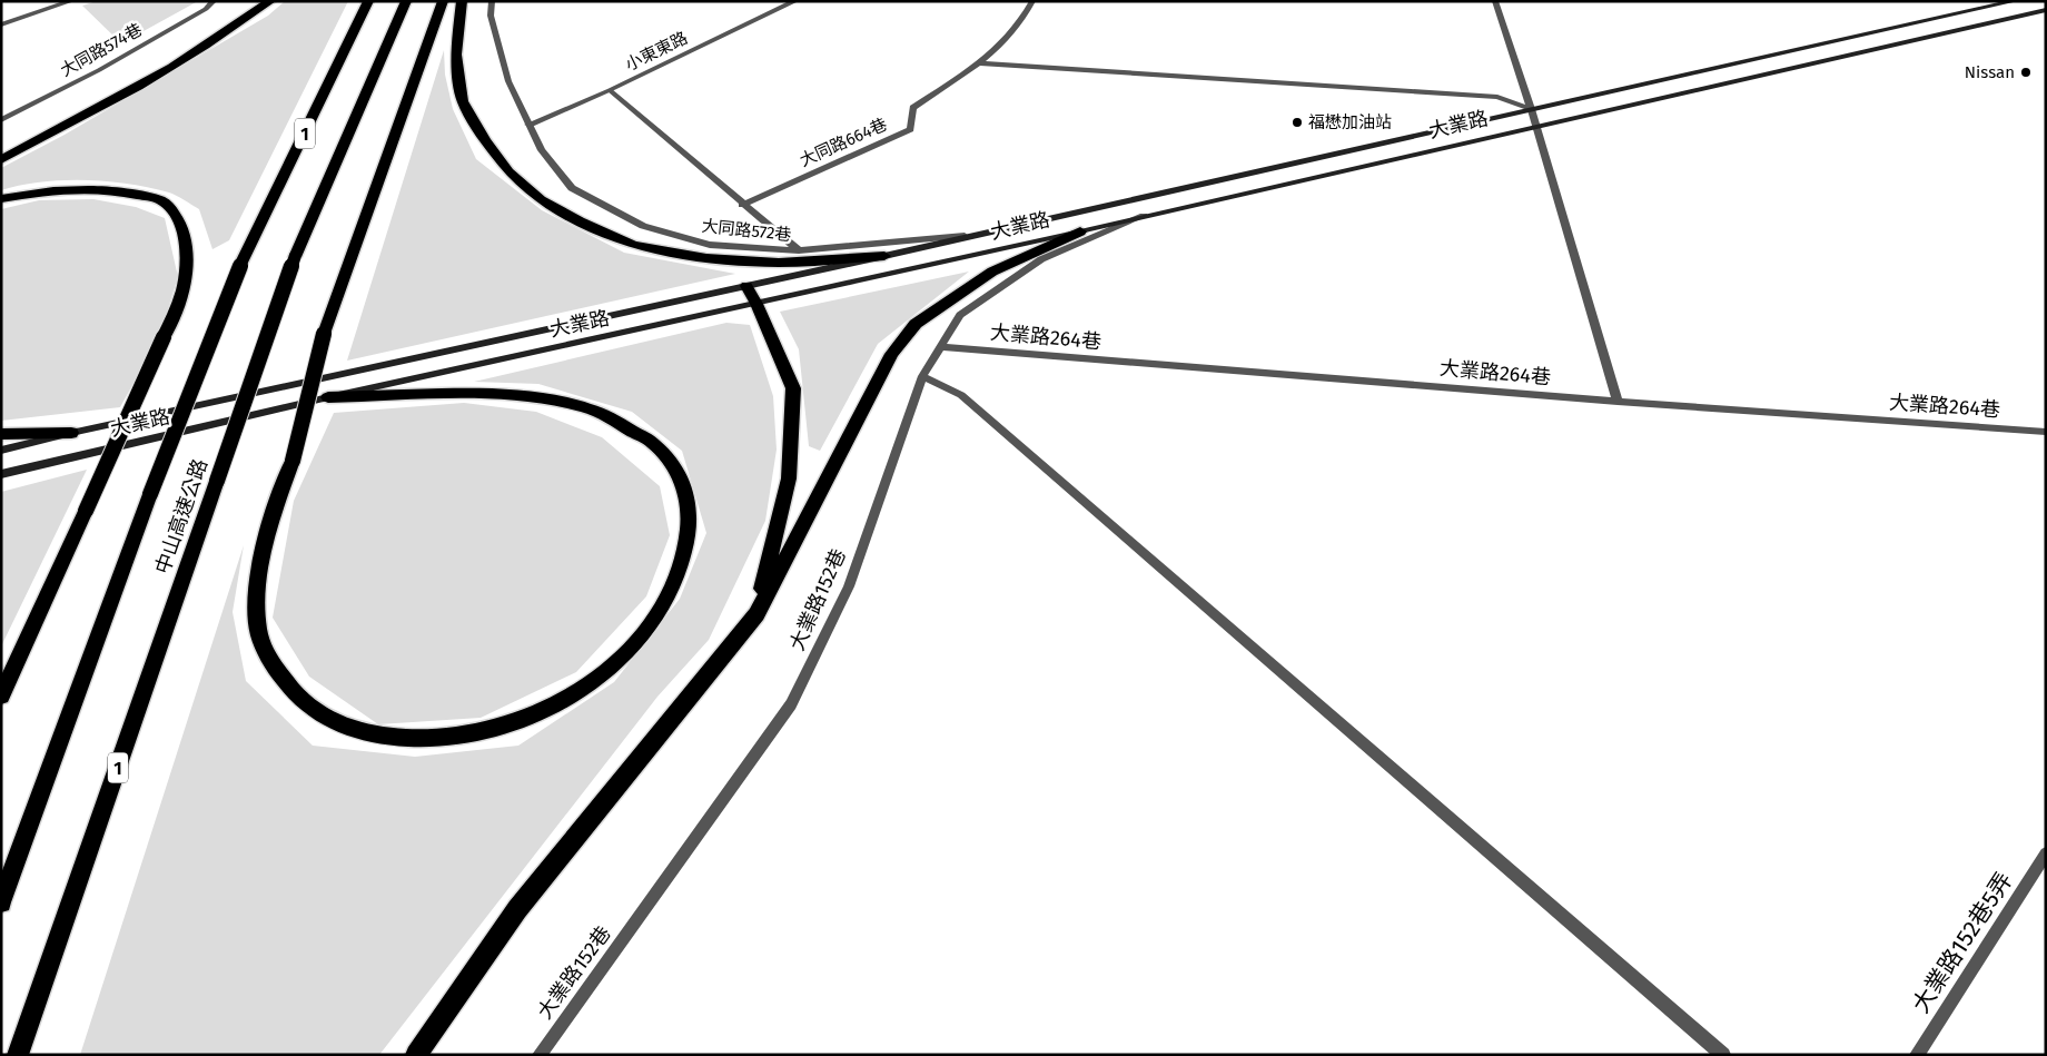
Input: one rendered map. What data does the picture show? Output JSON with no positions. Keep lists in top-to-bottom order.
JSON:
{
  "streets": {
    "highway": ["1", "中山高速公路"],
    "main road": ["大業路"],
    "street": [
      "大同路574巷",
      "小東東路",
      "大同路664巷",
      "大同路572巷",
      "大業路264巷",
      "大業路152巷",
      "大業路152巷5弄"
    ]
  },
  "crossings": [
    ["小東東路", "大同路572巷"],
    ["大業路", "大同路572巷"],
    ["大業路", "大業路152巷"],
    ["大業路264巷", "大業路152巷"]
  ],
  "places": ["Nissan", "福懋加油站"]
}
